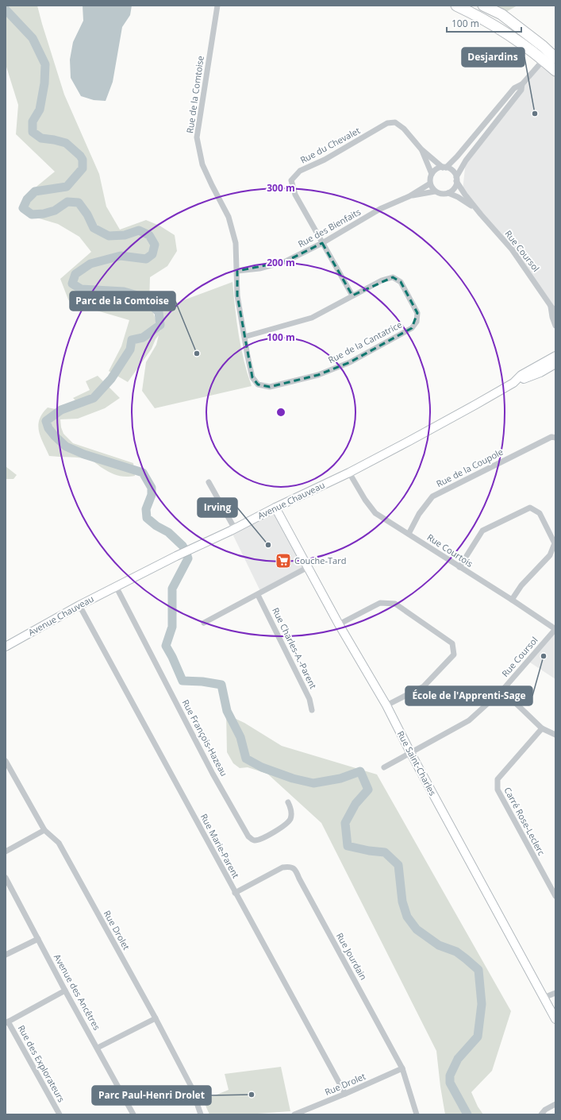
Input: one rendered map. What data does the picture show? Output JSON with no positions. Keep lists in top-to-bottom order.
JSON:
{
  "streets": {
    "main road": ["Avenue Chauveau", "Rue Saint-Charles"],
    "street": [
      "Rue de la Comtoise",
      "Rue du Chevalet",
      "Rue des Bienfaits",
      "Rue Coursol",
      "Rue de la Cantatrice",
      "Rue de la Coupole",
      "Rue Courtois",
      "Rue Charles-A.-Parent",
      "Rue François-Hazeau",
      "Carré Rose-Leclerc",
      "Rue Marie-Parent",
      "Rue Drolet",
      "Rue Jourdain",
      "Avenue des Ancêtres",
      "Rue des Explorateurs"
    ]
  },
  "crossings": [
    ["Rue de la Comtoise", "Rue des Bienfaits"],
    ["Rue de la Comtoise", "Rue de la Cantatrice"],
    ["Rue du Chevalet", "Rue des Bienfaits"],
    ["Rue du Chevalet", "Rue Coursol"],
    ["Rue du Chevalet", "Rue de la Cantatrice"],
    ["Rue des Bienfaits", "Rue Coursol"],
    ["Rue Coursol", "Rue Courtois"],
    ["Rue Coursol", "Rue Saint-Charles"],
    ["Rue de la Coupole", "Rue Courtois"],
    ["Avenue Chauveau", "Rue Courtois"],
    ["Avenue Chauveau", "Rue François-Hazeau"],
    ["Avenue Chauveau", "Rue Saint-Charles"],
    ["Avenue Chauveau", "Rue Marie-Parent"],
    ["Rue Marie-Parent", "Rue Drolet"],
    ["Rue Marie-Parent", "Rue Jourdain"],
    ["Rue Drolet", "Rue Jourdain"]
  ],
  "places": {
    "other": [
      "Desjardins",
      "Parc de la Comtoise",
      "Irving",
      "École de l'Apprenti-Sage",
      "Parc Paul-Henri Drolet"
    ],
    "supermarket": ["Couche-Tard"]
  },
  "scale_bar": "100 m",
  "rings": ["300 m", "200 m", "100 m"]
}
